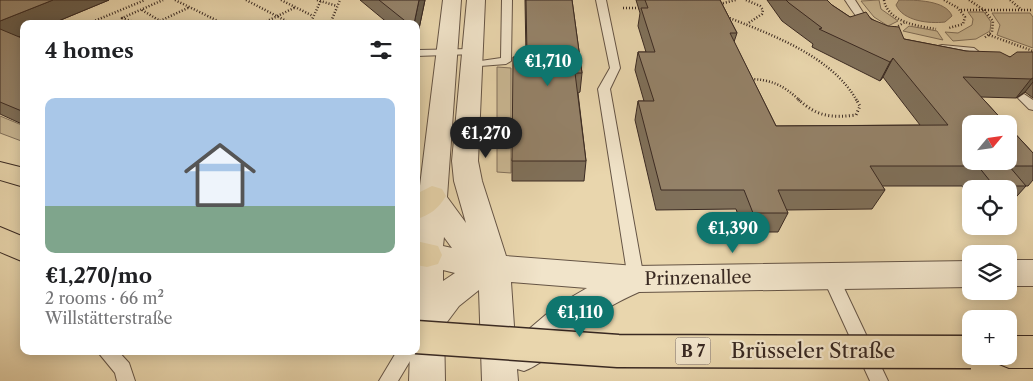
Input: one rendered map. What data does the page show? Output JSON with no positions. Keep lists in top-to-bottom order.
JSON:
{
  "streets": {
    "highway": ["B 7", "Brüsseler Straße"],
    "street": ["Prinzenallee"]
  },
  "north": "top right",
  "page": {
    "heading": "4 homes",
    "price": [
      "€1,710",
      "€1,270",
      "€1,390",
      "€1,110"
    ],
    "list": [
      {
        "name": "€1,270/mo",
        "note": "2 rooms · 66 m² · Willstätterstraße"
      }
    ],
    "map_buttons": "+"
  }
}
